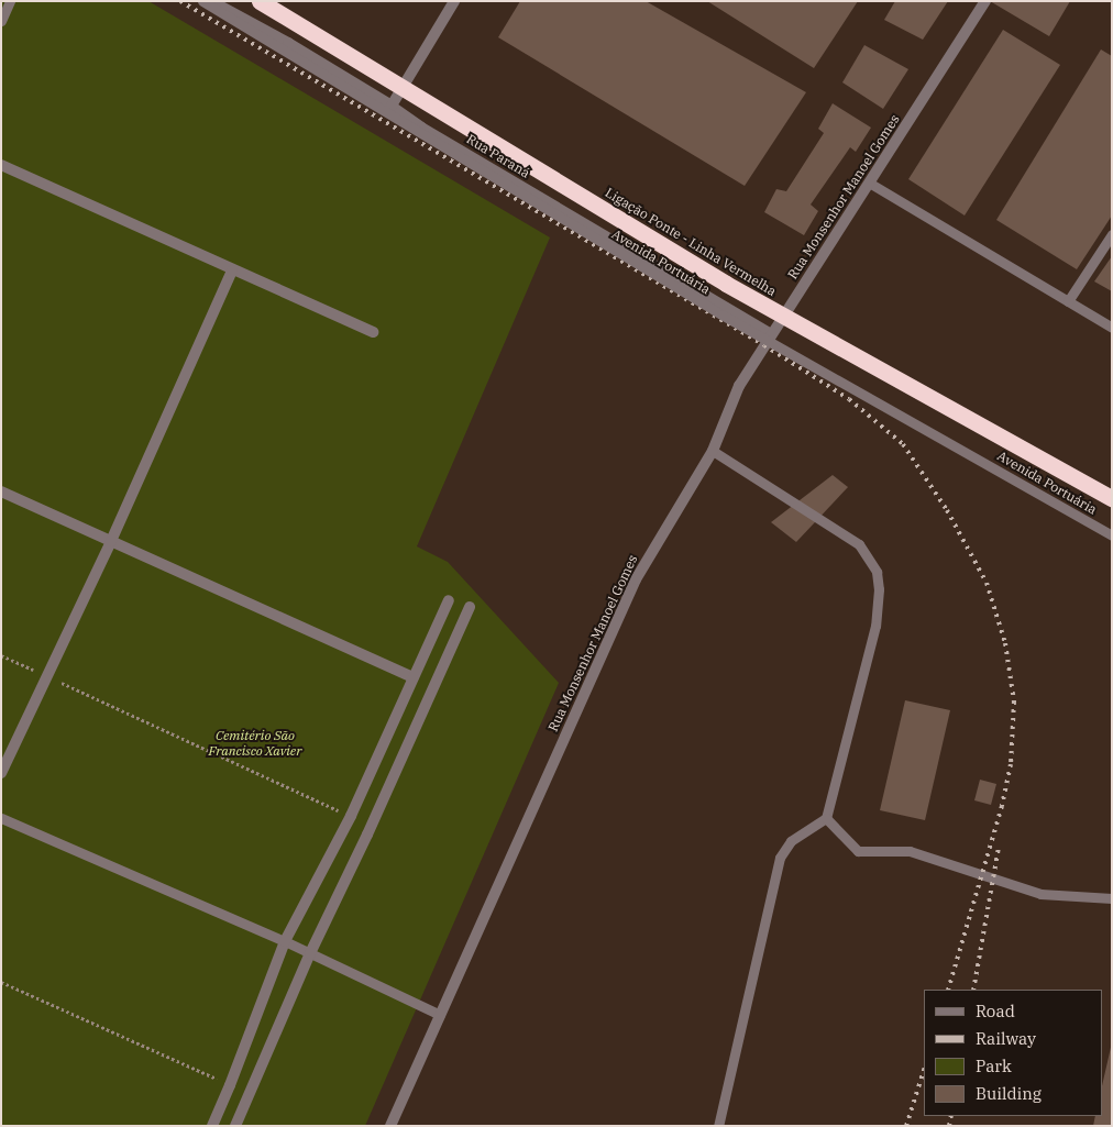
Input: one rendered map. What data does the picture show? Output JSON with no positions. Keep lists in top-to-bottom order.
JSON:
{
  "streets": {
    "highway": ["Ligação Ponte - Linha Vermelha"],
    "street": ["Rua Paraná", "Rua Monsenhor Manoel Gomes"],
    "lane": ["Avenida Portuária"]
  },
  "crossings": [
    ["Rua Paraná", "Rua Monsenhor Manoel Gomes"]
  ],
  "parks": ["Cemitério São Francisco Xavier"],
  "legend": [
    "Road",
    "Railway",
    "Park",
    "Building"
  ]
}
